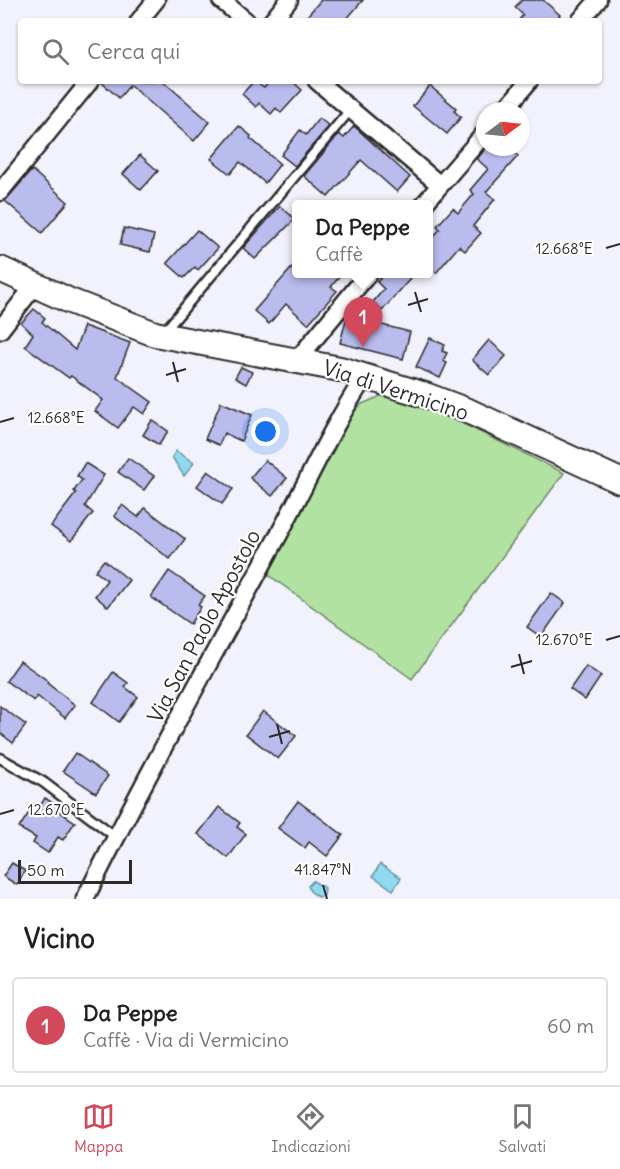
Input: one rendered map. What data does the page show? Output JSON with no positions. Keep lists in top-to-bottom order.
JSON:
{
  "streets": {
    "main road": ["Via di Vermicino"],
    "street": ["Via San Paolo Apostolo"]
  },
  "crossings": [
    ["Via di Vermicino", "Via San Paolo Apostolo"]
  ],
  "scale_bar": "50 m",
  "north": "right",
  "page": {
    "search": "Cerca qui",
    "popup": ["Da Peppe", "Caffè"],
    "pins": "1",
    "scale": "50 m",
    "heading": "Vicino",
    "list": [
      {
        "mark": "1",
        "name": "Da Peppe",
        "note": "Caffè · Via di Vermicino",
        "value": "60 m"
      }
    ],
    "nav": ["Mappa", "Indicazioni", "Salvati"]
  },
  "coordinates": ["12.668°E", "12.670°E", "41.847°N"]
}
